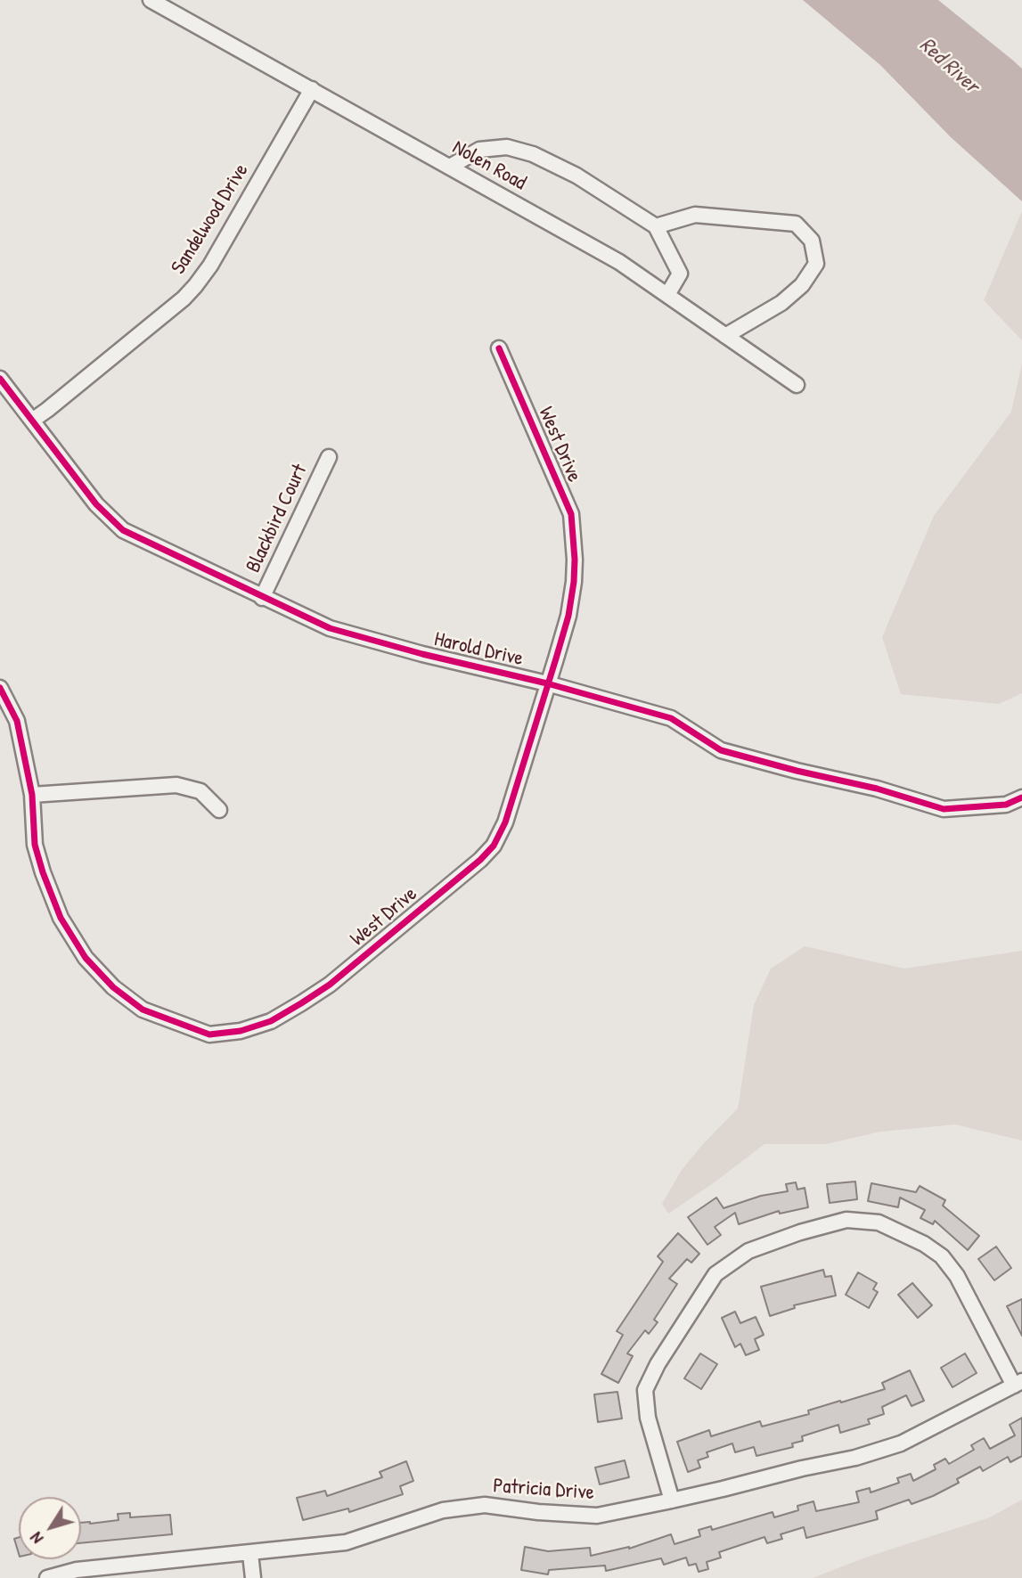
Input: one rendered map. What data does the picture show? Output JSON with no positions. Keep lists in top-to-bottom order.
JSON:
{
  "streets": {
    "street": [
      "Nolen Road",
      "Sandelwood Drive",
      "West Drive",
      "Blackbird Court",
      "Harold Drive",
      "Patricia Drive"
    ]
  },
  "crossings": [
    ["Nolen Road", "Sandelwood Drive"],
    ["Sandelwood Drive", "Harold Drive"],
    ["West Drive", "Harold Drive"],
    ["Blackbird Court", "Harold Drive"]
  ],
  "water": ["Red River"],
  "north": "bottom left"
}
